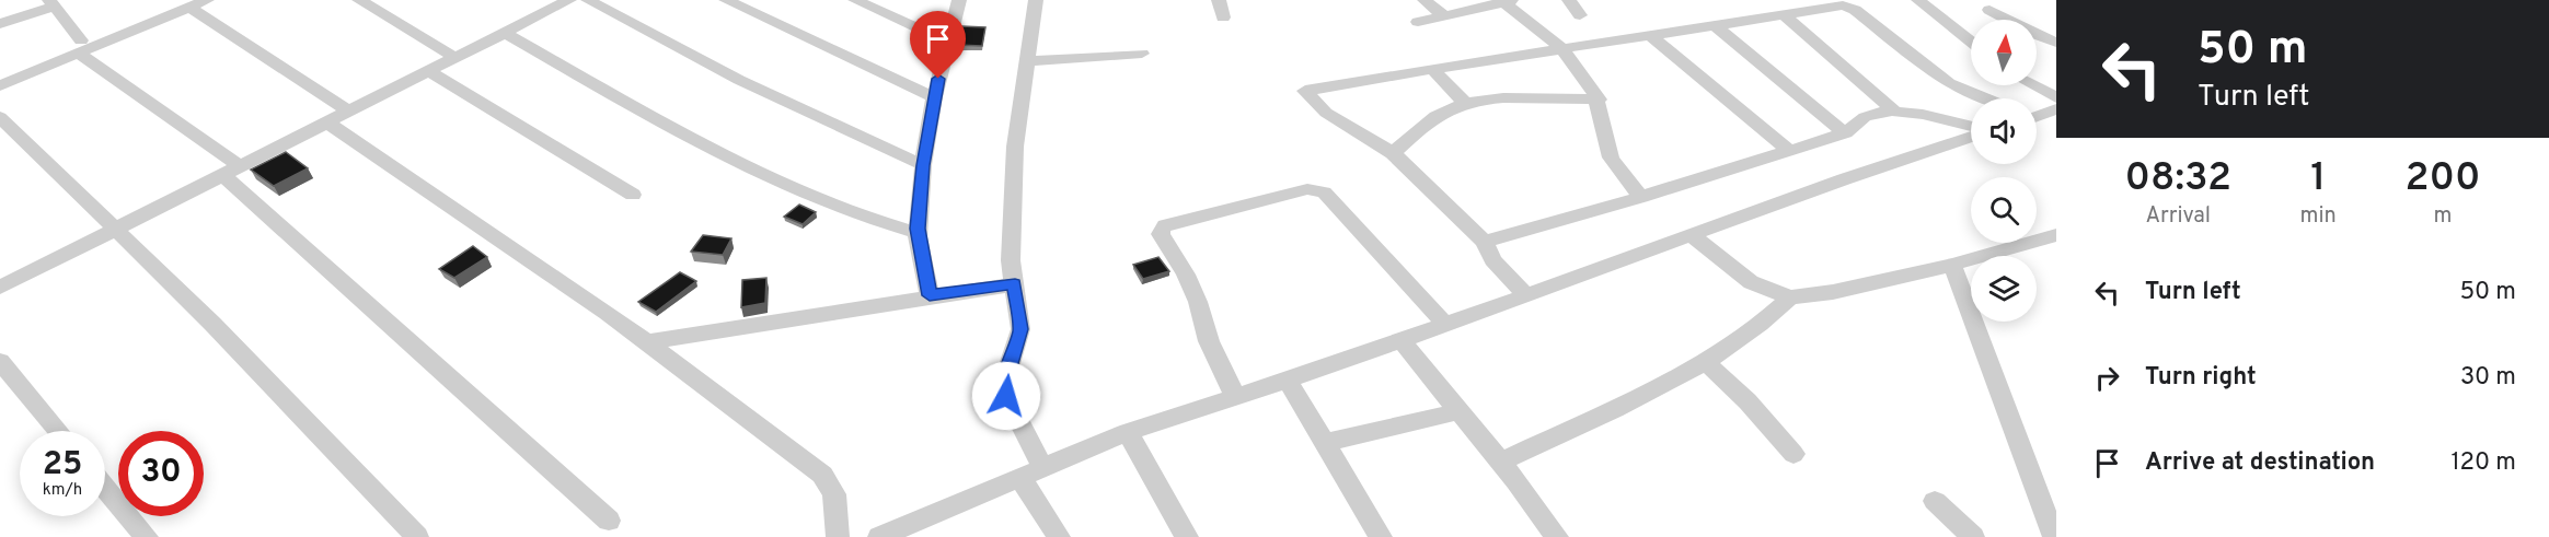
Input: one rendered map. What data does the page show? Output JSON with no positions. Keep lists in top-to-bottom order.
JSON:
{
  "north": "top",
  "page": {
    "turn": ["50 m", "Turn left"],
    "eta": [
      "08:32",
      "Arrival",
      "1",
      "min",
      "200",
      "m"
    ],
    "list": [
      {
        "name": "Turn left",
        "value": "50 m"
      },
      {
        "name": "Turn right",
        "value": "30 m"
      },
      {
        "name": "Arrive at destination",
        "value": "120 m"
      }
    ],
    "speed": "25 km/h",
    "limit": "30"
  }
}
